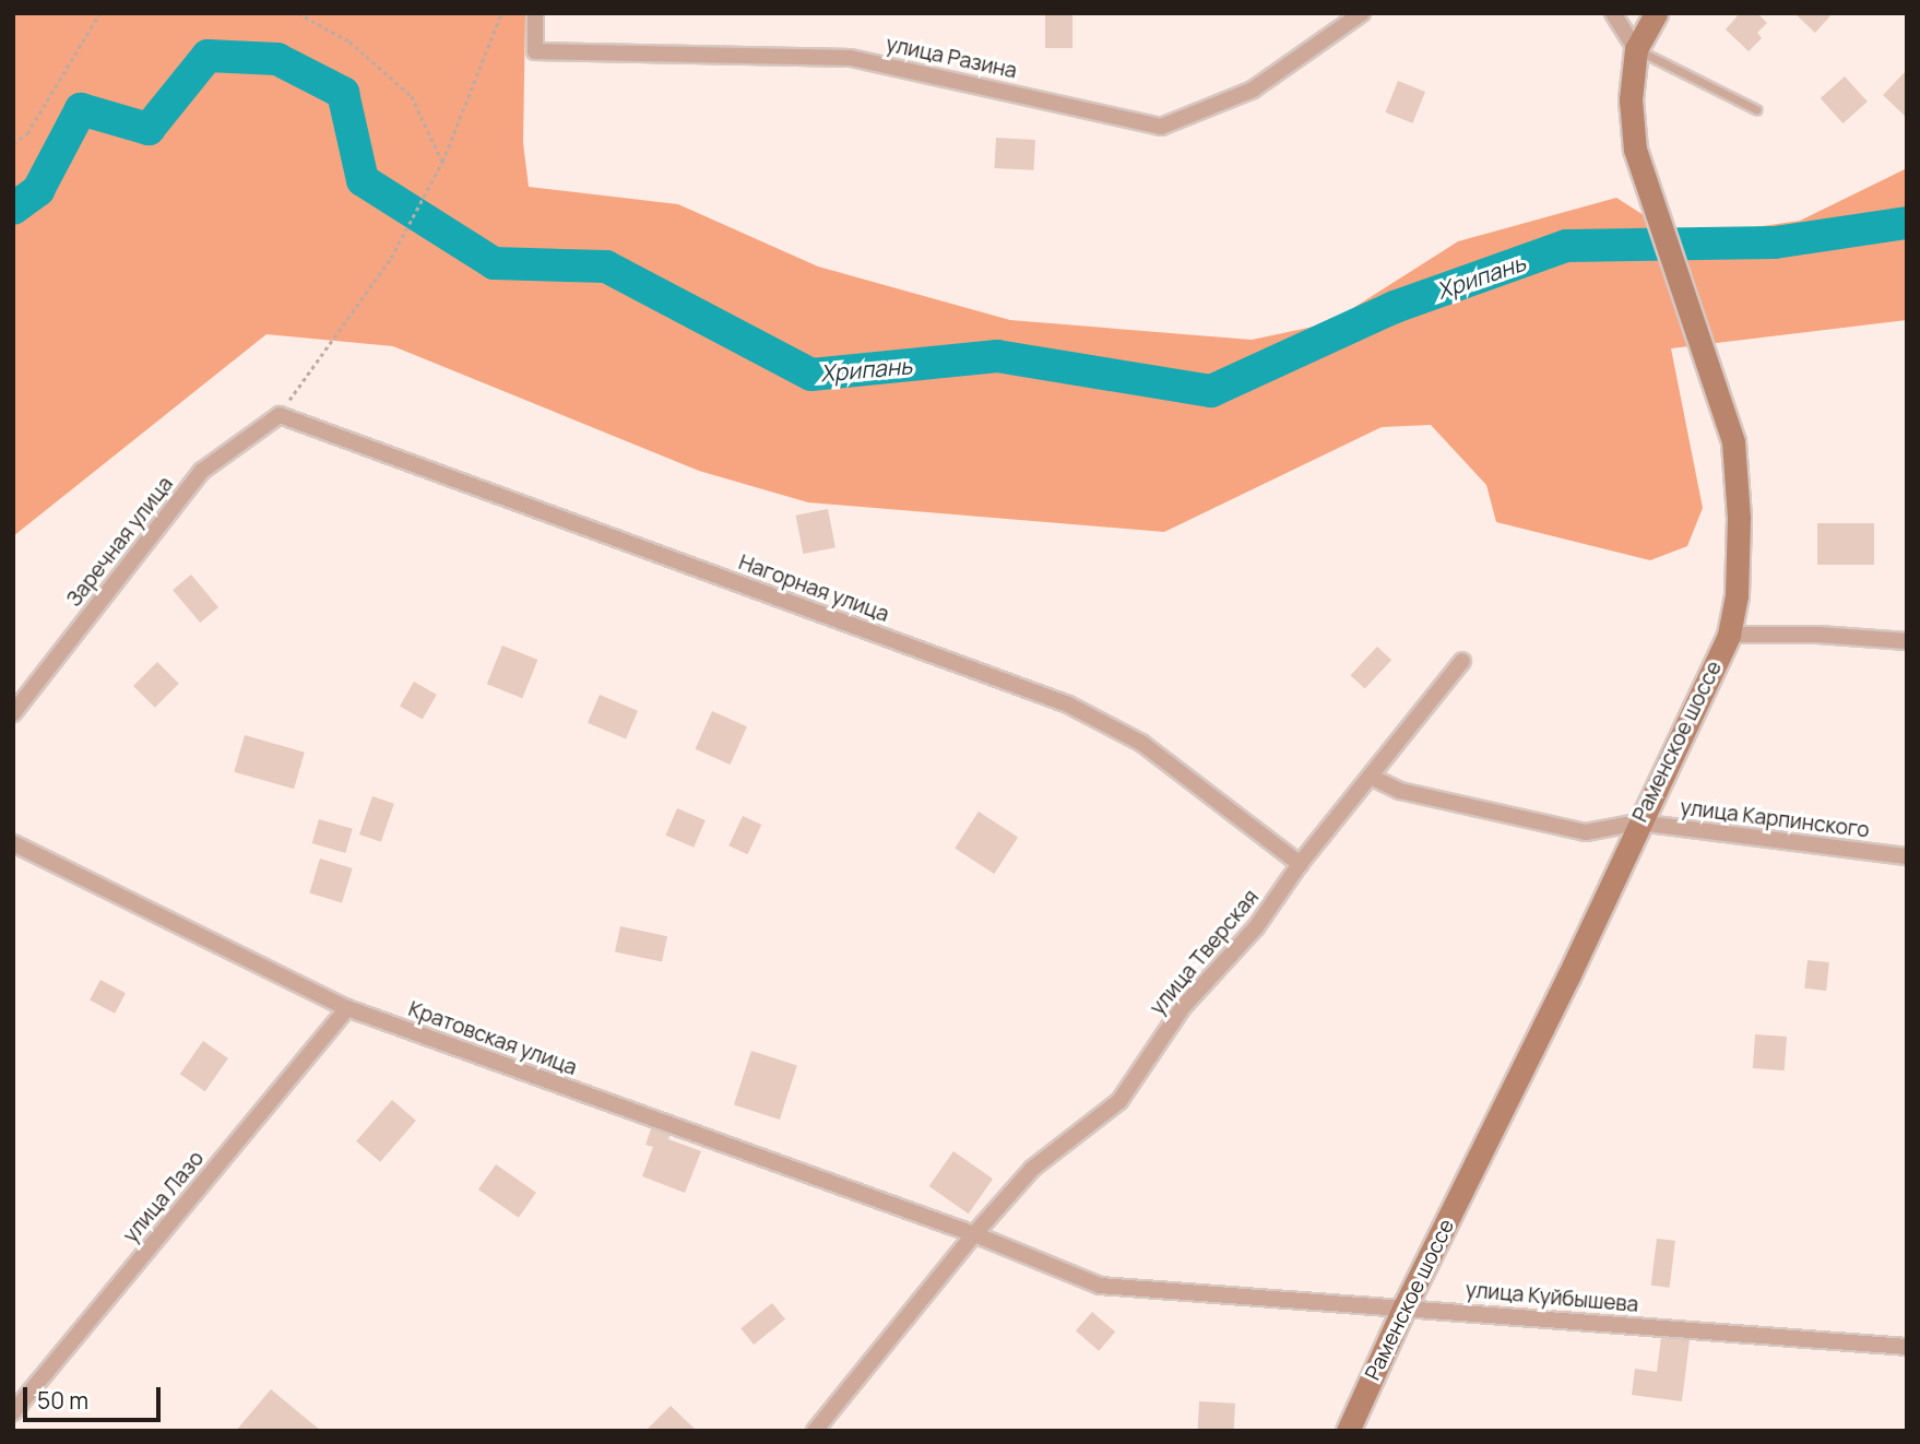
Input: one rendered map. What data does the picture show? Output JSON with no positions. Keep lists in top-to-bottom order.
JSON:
{
  "streets": {
    "main road": ["Раменское шоссе"],
    "street": [
      "улица Разина",
      "Заречная улица",
      "Нагорная улица",
      "улица Карпинского",
      "улица Тверская",
      "Кратовская улица",
      "улица Лазо",
      "улица Куйбышева"
    ]
  },
  "crossings": [
    ["Заречная улица", "Нагорная улица"],
    ["Нагорная улица", "улица Тверская"],
    ["Раменское шоссе", "улица Карпинского"],
    ["Раменское шоссе", "улица Куйбышева"],
    ["улица Карпинского", "улица Тверская"],
    ["улица Тверская", "Кратовская улица"],
    ["улица Тверская", "улица Куйбышева"],
    ["Кратовская улица", "улица Лазо"],
    ["Кратовская улица", "улица Куйбышева"]
  ],
  "water": ["Хрипань"],
  "scale_bar": "50 m"
}
